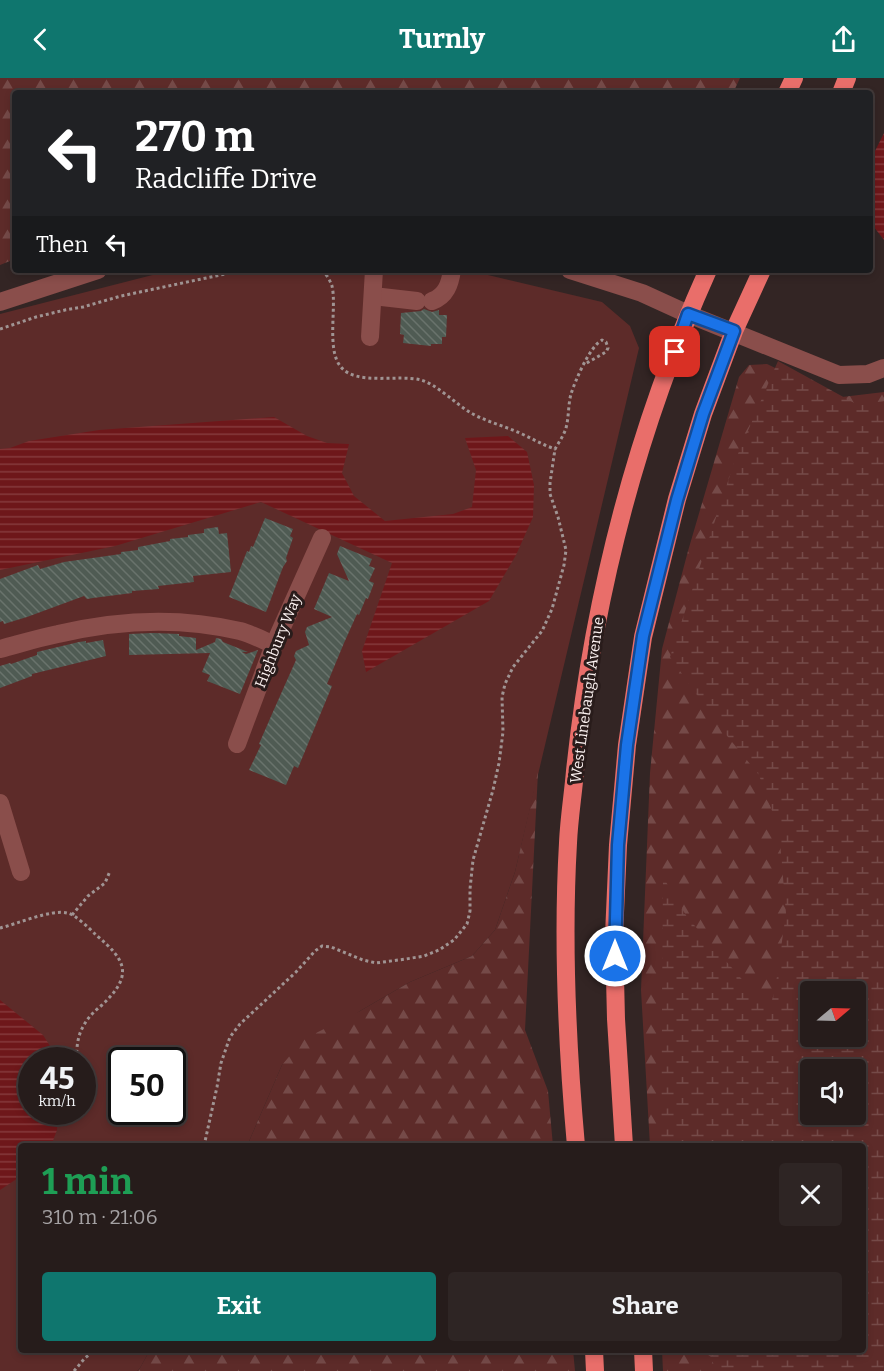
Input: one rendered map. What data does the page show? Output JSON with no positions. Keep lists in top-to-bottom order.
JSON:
{
  "streets": {
    "main road": ["West Linebaugh Avenue"],
    "street": ["Highbury Way"]
  },
  "north": "right",
  "page": {
    "header": "Turnly",
    "turn": ["270 m", "Radcliffe Drive"],
    "then": "Then",
    "speed": "45 km/h",
    "limit": "50",
    "heading": ["1 min", "310 m · 21:06"],
    "buttons": ["Exit", "Share"]
  }
}
